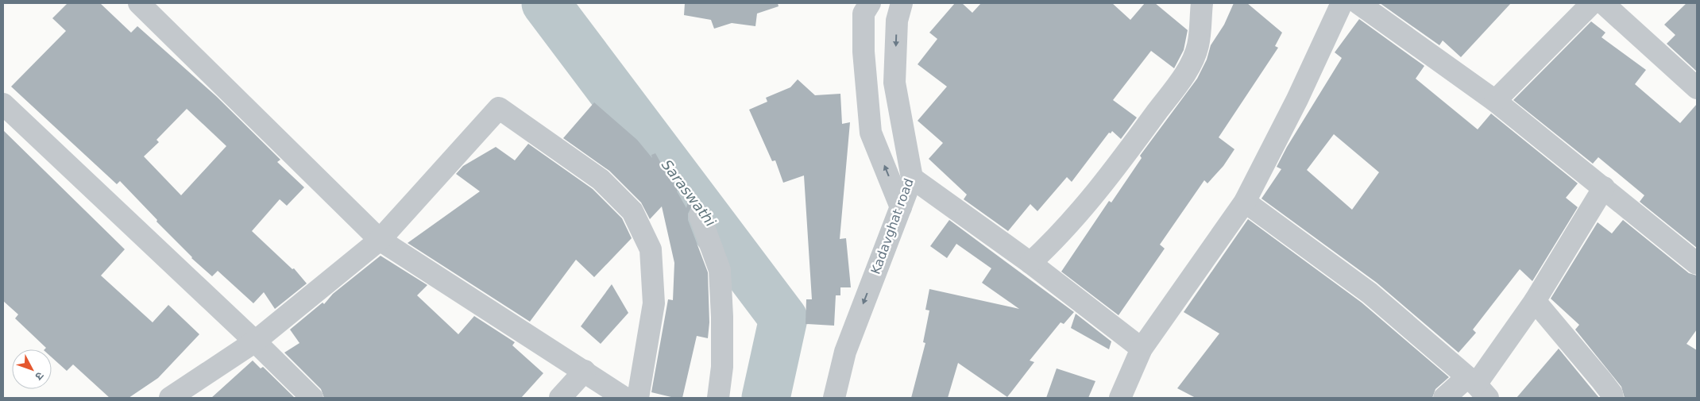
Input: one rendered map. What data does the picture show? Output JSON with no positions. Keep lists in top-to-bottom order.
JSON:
{
  "streets": {
    "street": ["Kadavghat road"]
  },
  "water": ["Saraswathi"],
  "north": "bottom right"
}
